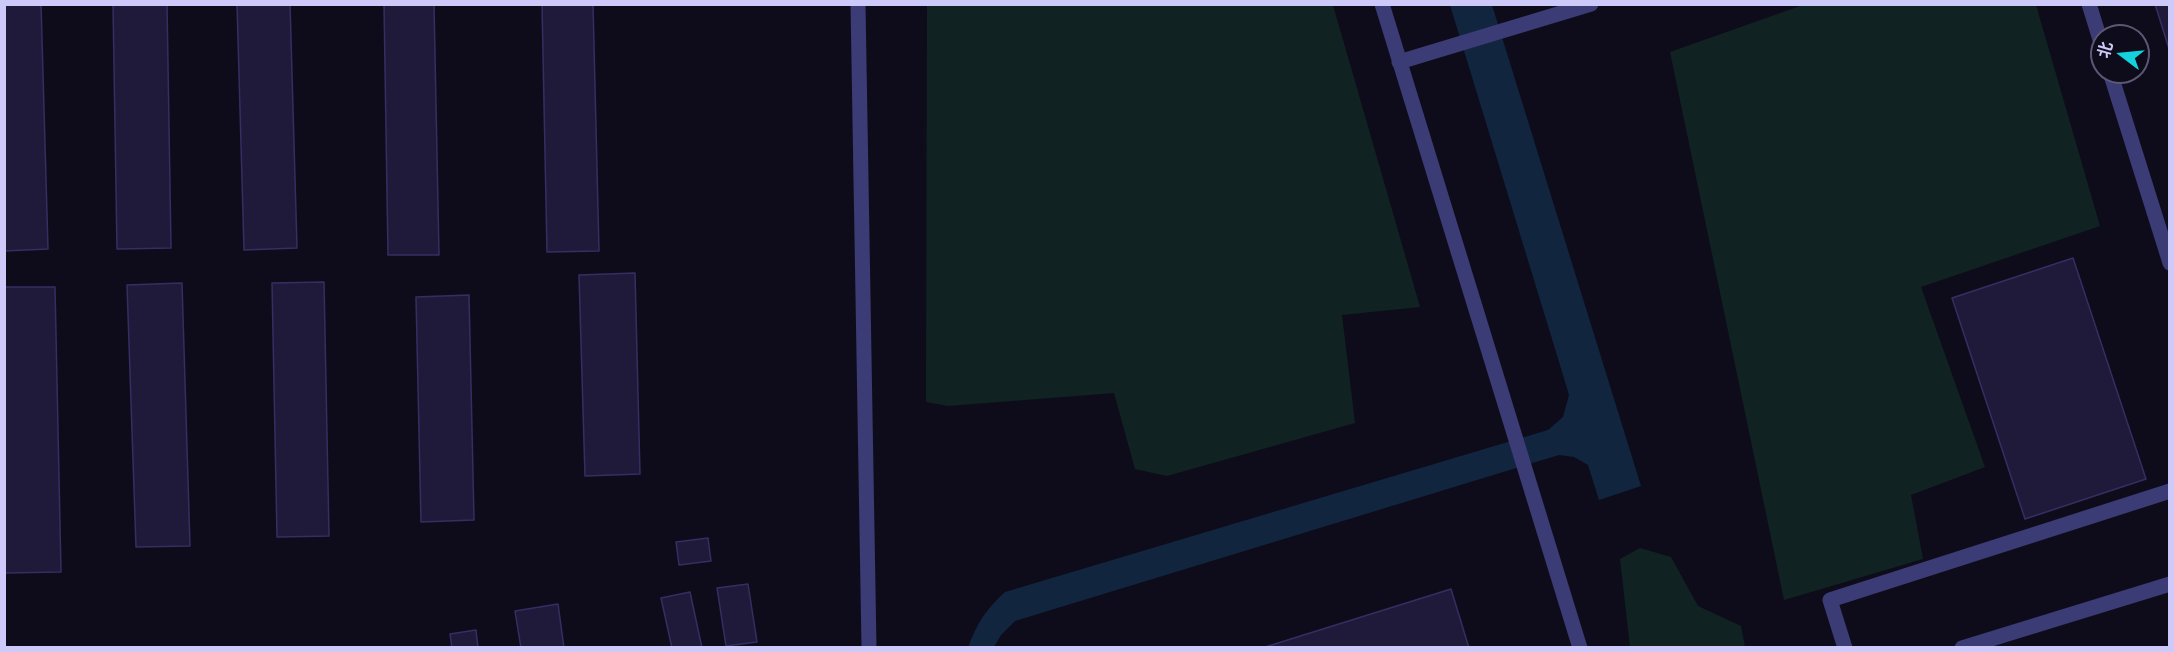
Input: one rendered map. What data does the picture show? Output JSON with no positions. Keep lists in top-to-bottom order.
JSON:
{
  "north": "left"
}
